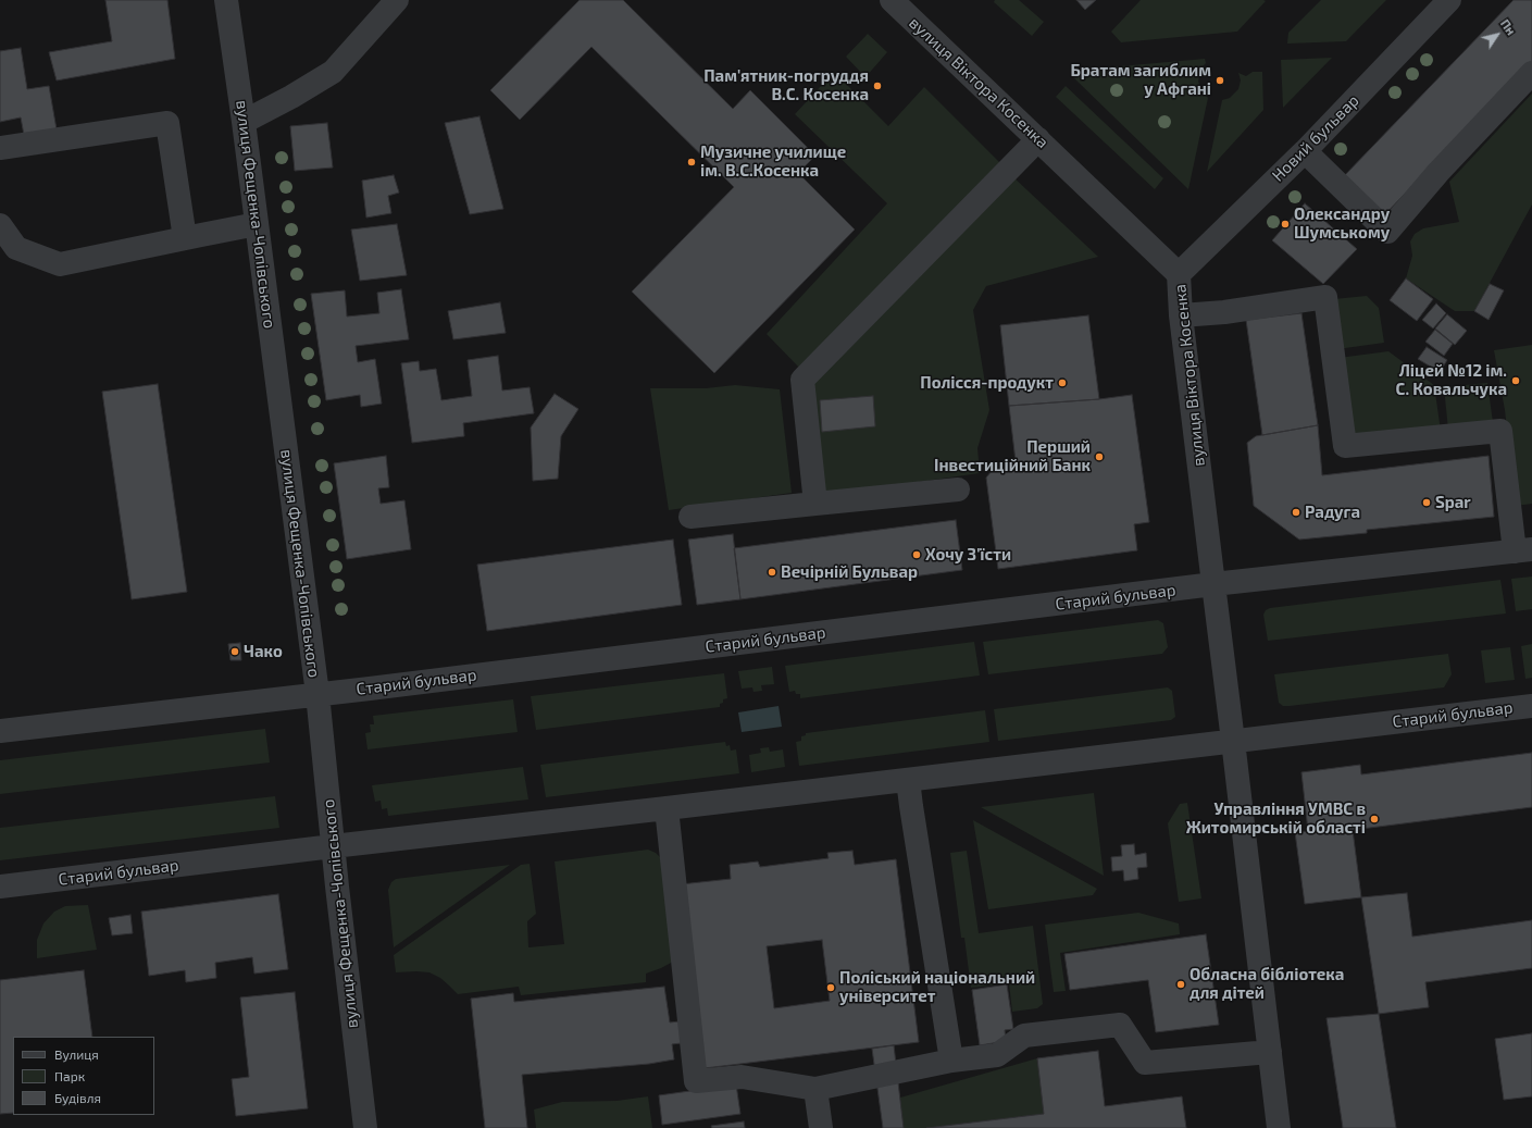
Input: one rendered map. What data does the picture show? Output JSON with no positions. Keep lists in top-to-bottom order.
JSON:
{
  "streets": {
    "street": [
      "вулиця Віктора Косенка",
      "Новий бульвар",
      "вулиця Фещенка-Чопівського",
      "Старий бульвар"
    ]
  },
  "crossings": [
    ["вулиця Віктора Косенка", "Новий бульвар"],
    ["вулиця Віктора Косенка", "Старий бульвар"],
    ["вулиця Фещенка-Чопівського", "Старий бульвар"]
  ],
  "places": [
    "Братам загиблим у Афгані",
    "Пам'ятник-погруддя В.С. Косенка",
    "Музичне училище ім. В.С.Косенка",
    "Олександру Шумському",
    "Ліцей №12 ім. С. Ковальчука",
    "Полісся-продукт",
    "Перший Інвестиційний Банк",
    "Spar",
    "Радуга",
    "Хочу З'їсти",
    "Вечірній Бульвар",
    "Чако",
    "Управління УМВС в Житомирській області",
    "Обласна бібліотека для дітей",
    "Поліський національний університет"
  ],
  "legend": ["Вулиця", "Парк", "Будівля"],
  "north": "top right"
}
